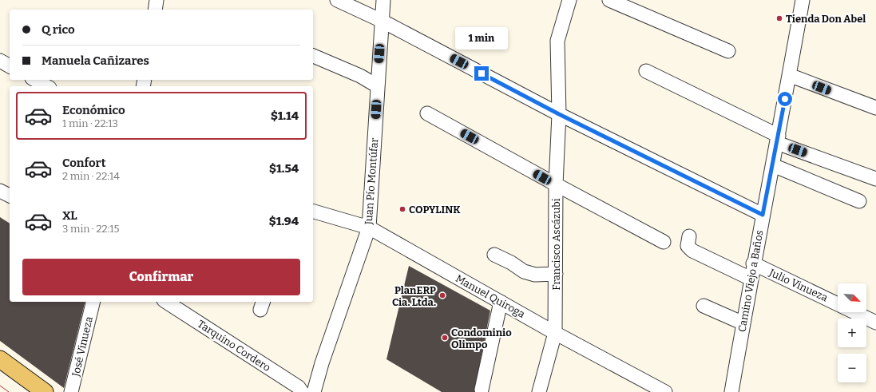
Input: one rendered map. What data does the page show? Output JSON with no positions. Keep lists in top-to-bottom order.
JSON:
{
  "streets": {
    "street": [
      "Juan Pío Montúfar",
      "Francisco Ascázubi",
      "Camino Viejo a Baños",
      "Julio Vinueza",
      "Manuel Quiroga",
      "Tarquino Cordero",
      "José Vinueza"
    ]
  },
  "crossings": [
    ["Juan Pío Montúfar", "Manuel Quiroga"],
    ["Francisco Ascázubi", "Manuel Quiroga"],
    ["Camino Viejo a Baños", "Julio Vinueza"]
  ],
  "places": [
    "Tienda Don Abel",
    "COPYLINK",
    "PlanERP Cia. Ltda.",
    "Condominio Olimpo"
  ],
  "north": "bottom right",
  "page": {
    "banner": ["Q rico", "Manuela Cañizares"],
    "bubble": "1 min",
    "list": [
      {
        "name": "Económico",
        "note": "1 min · 22:13",
        "value": "$1.14"
      },
      {
        "name": "Confort",
        "note": "2 min · 22:14",
        "value": "$1.54"
      },
      {
        "name": "XL",
        "note": "3 min · 22:15",
        "value": "$1.94"
      }
    ],
    "buttons": "Confirmar",
    "map_buttons": ["+", "−"]
  }
}
